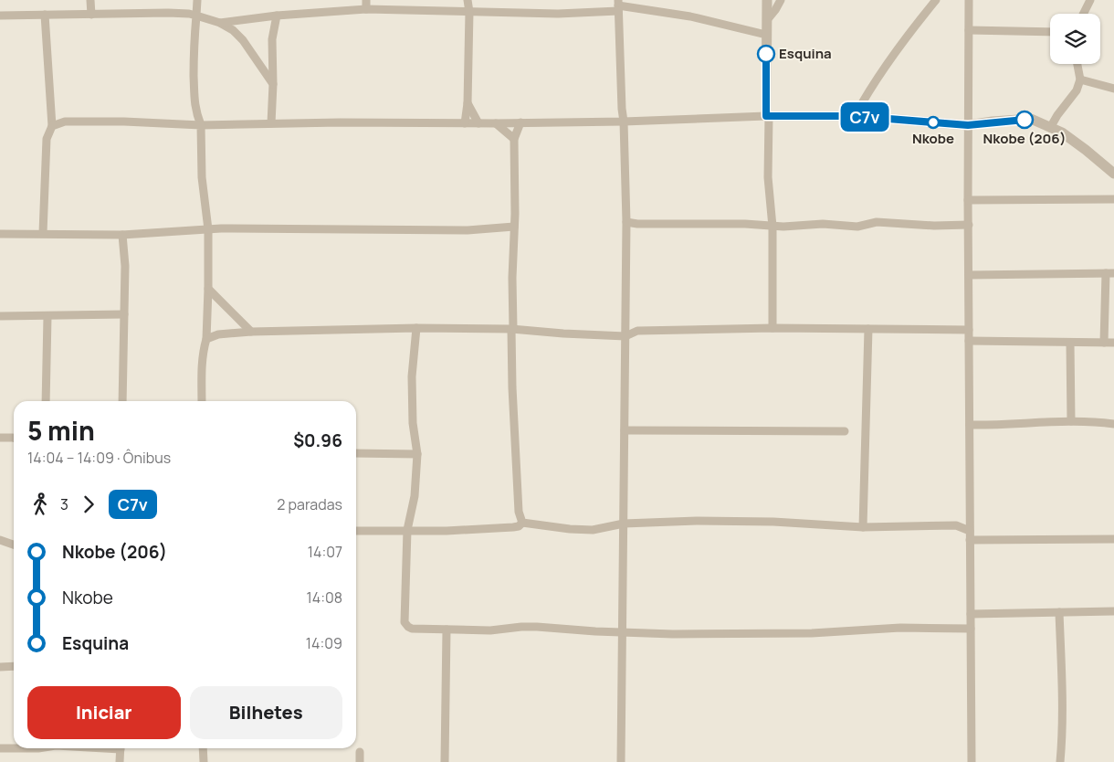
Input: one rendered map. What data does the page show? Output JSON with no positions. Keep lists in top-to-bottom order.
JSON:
{
  "places": ["Esquina", "Nkobe (206)", "Nkobe"],
  "lines": ["bus line C7v"],
  "page": {
    "on_map": "C7v",
    "heading": ["5 min", "14:04 – 14:09 · Ônibus", "$0.96"],
    "legs": ["3", "C7v", "2 paradas"],
    "list": [
      {
        "name": "Nkobe (206)",
        "value": "14:07"
      },
      {
        "name": "Nkobe",
        "value": "14:08"
      },
      {
        "name": "Esquina",
        "value": "14:09"
      }
    ],
    "buttons": ["Iniciar", "Bilhetes"]
  }
}
